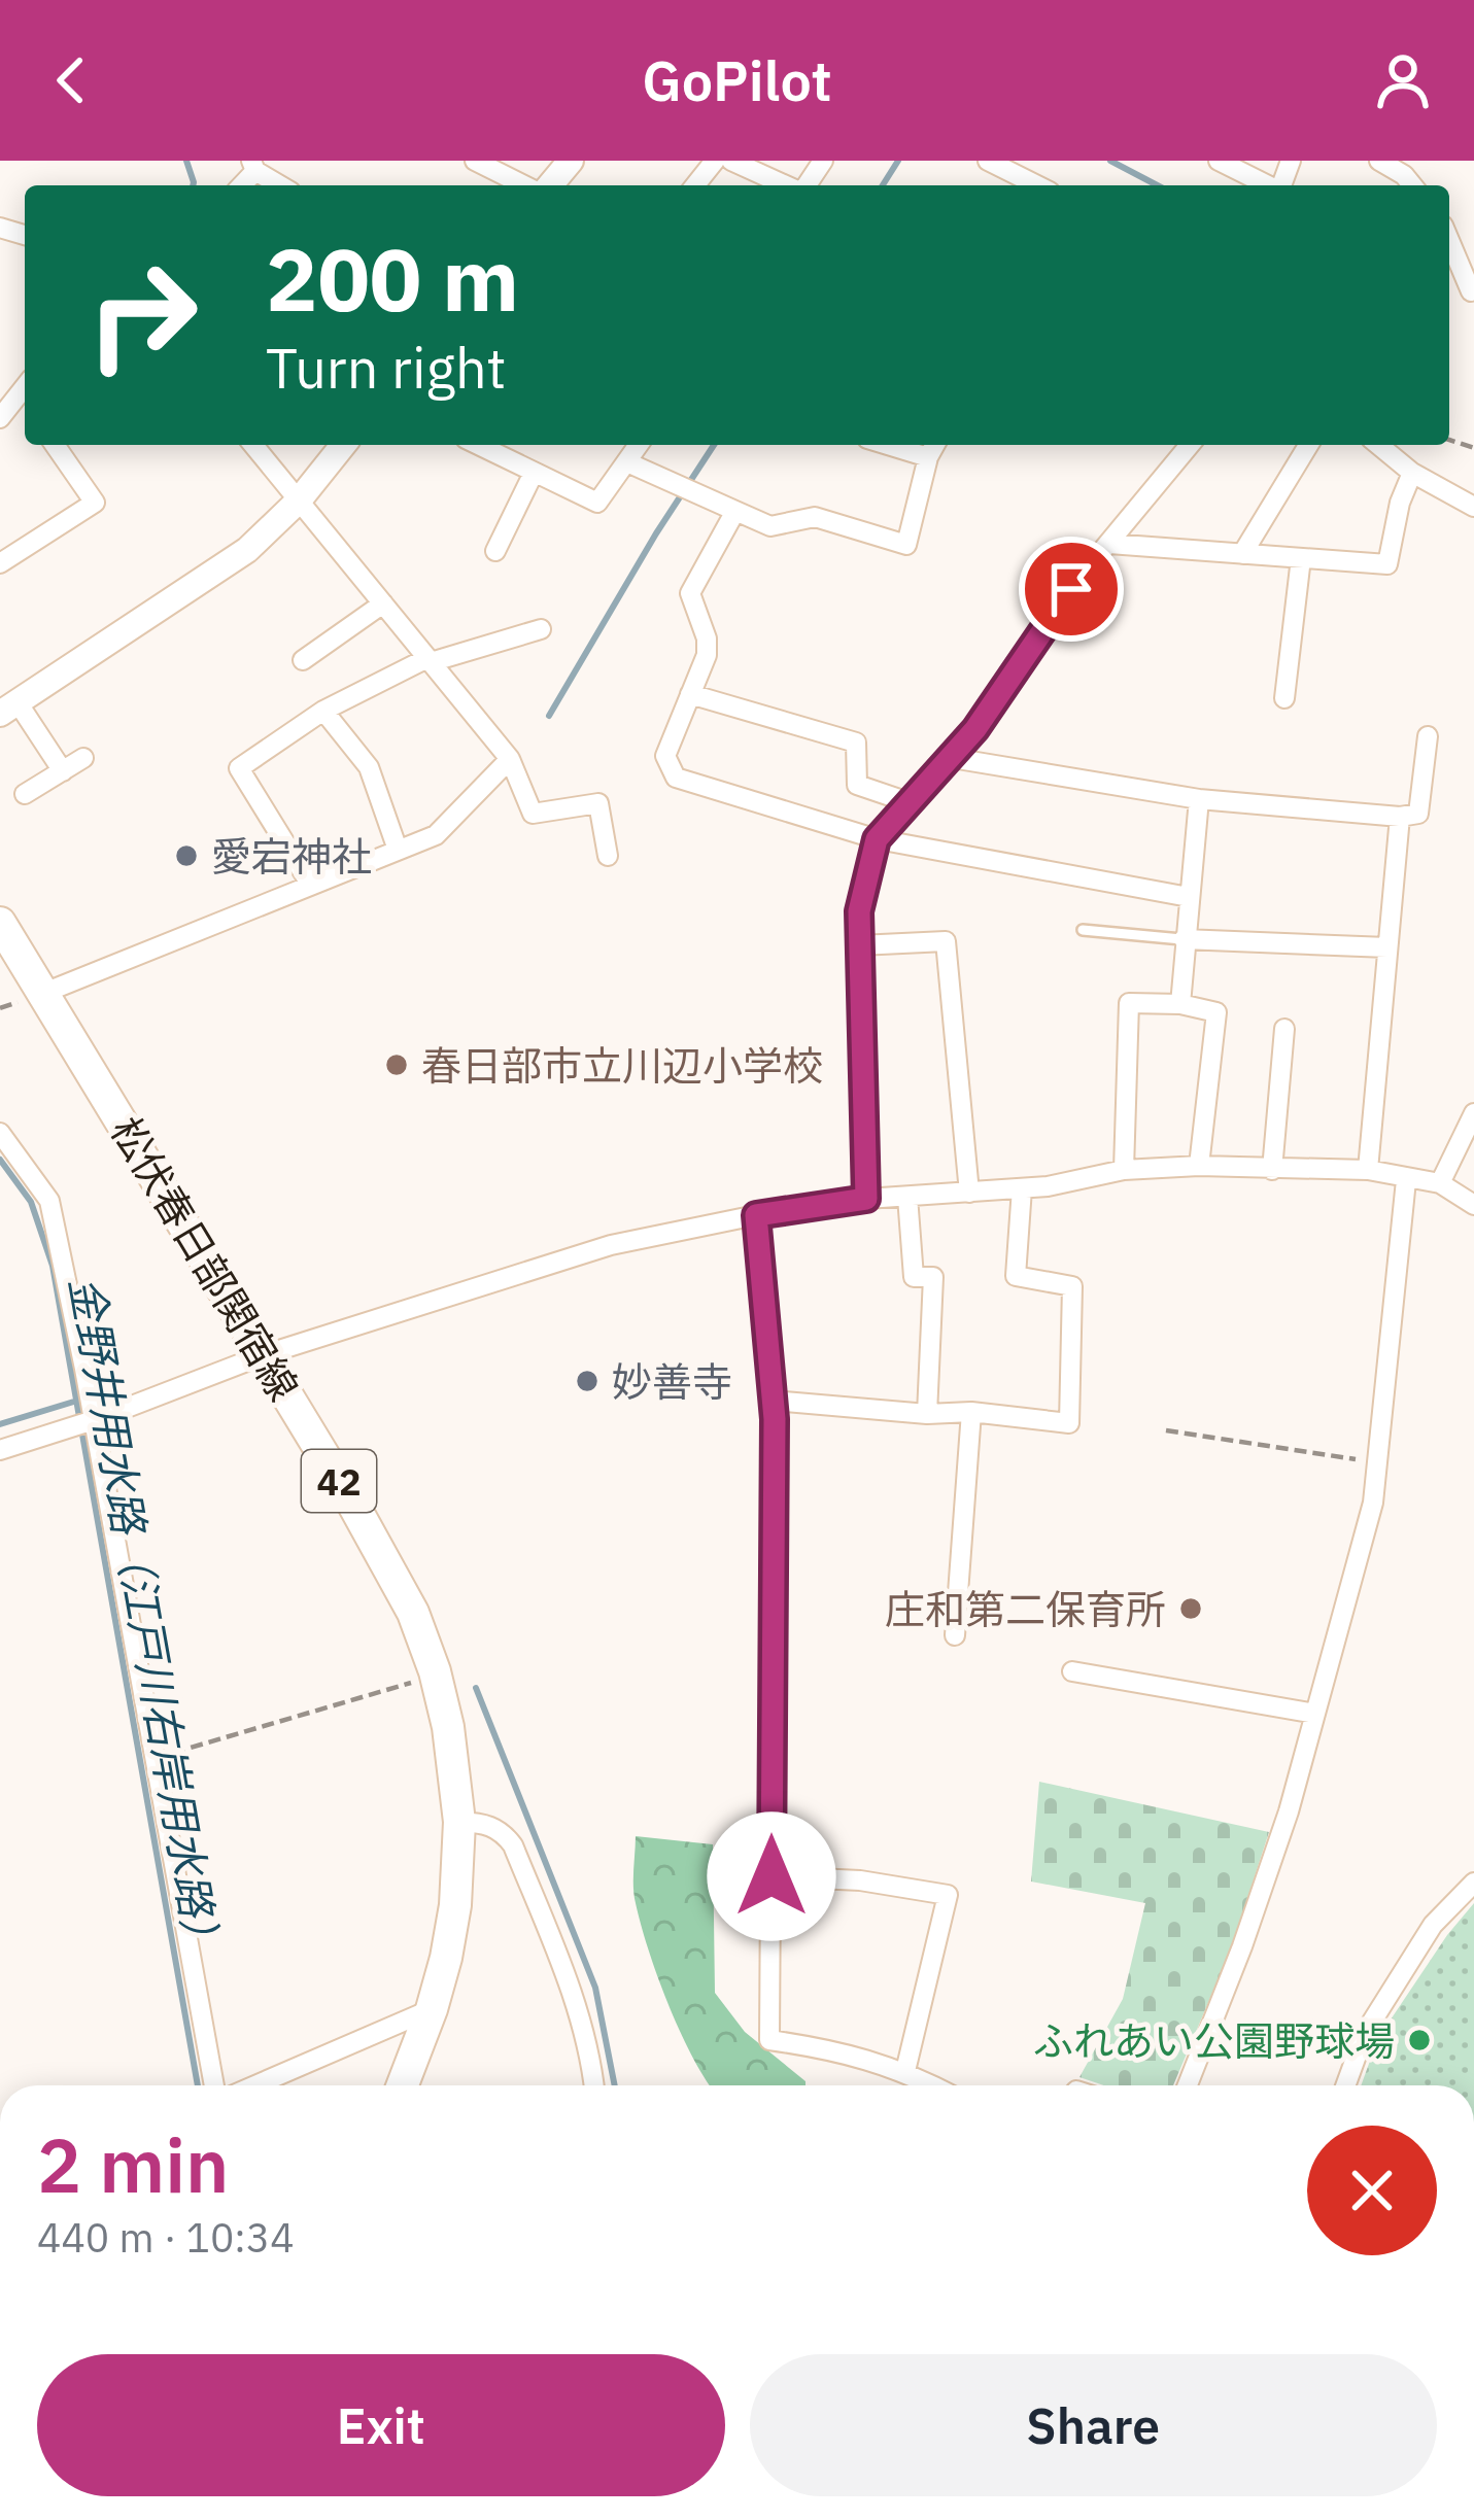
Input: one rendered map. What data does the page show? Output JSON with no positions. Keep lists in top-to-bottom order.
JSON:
{
  "streets": {
    "main road": ["松伏春日部関宿線", "42"]
  },
  "water": ["金野井用水路（江戸川右岸用水路）"],
  "places": [
    "愛宕神社",
    "春日部市立川辺小学校",
    "妙善寺",
    "庄和第二保育所",
    "ふれあい公園野球場"
  ],
  "page": {
    "header": "GoPilot",
    "turn": ["200 m", "Turn right"],
    "heading": ["2 min", "440 m · 10:34"],
    "buttons": ["Exit", "Share"]
  }
}
